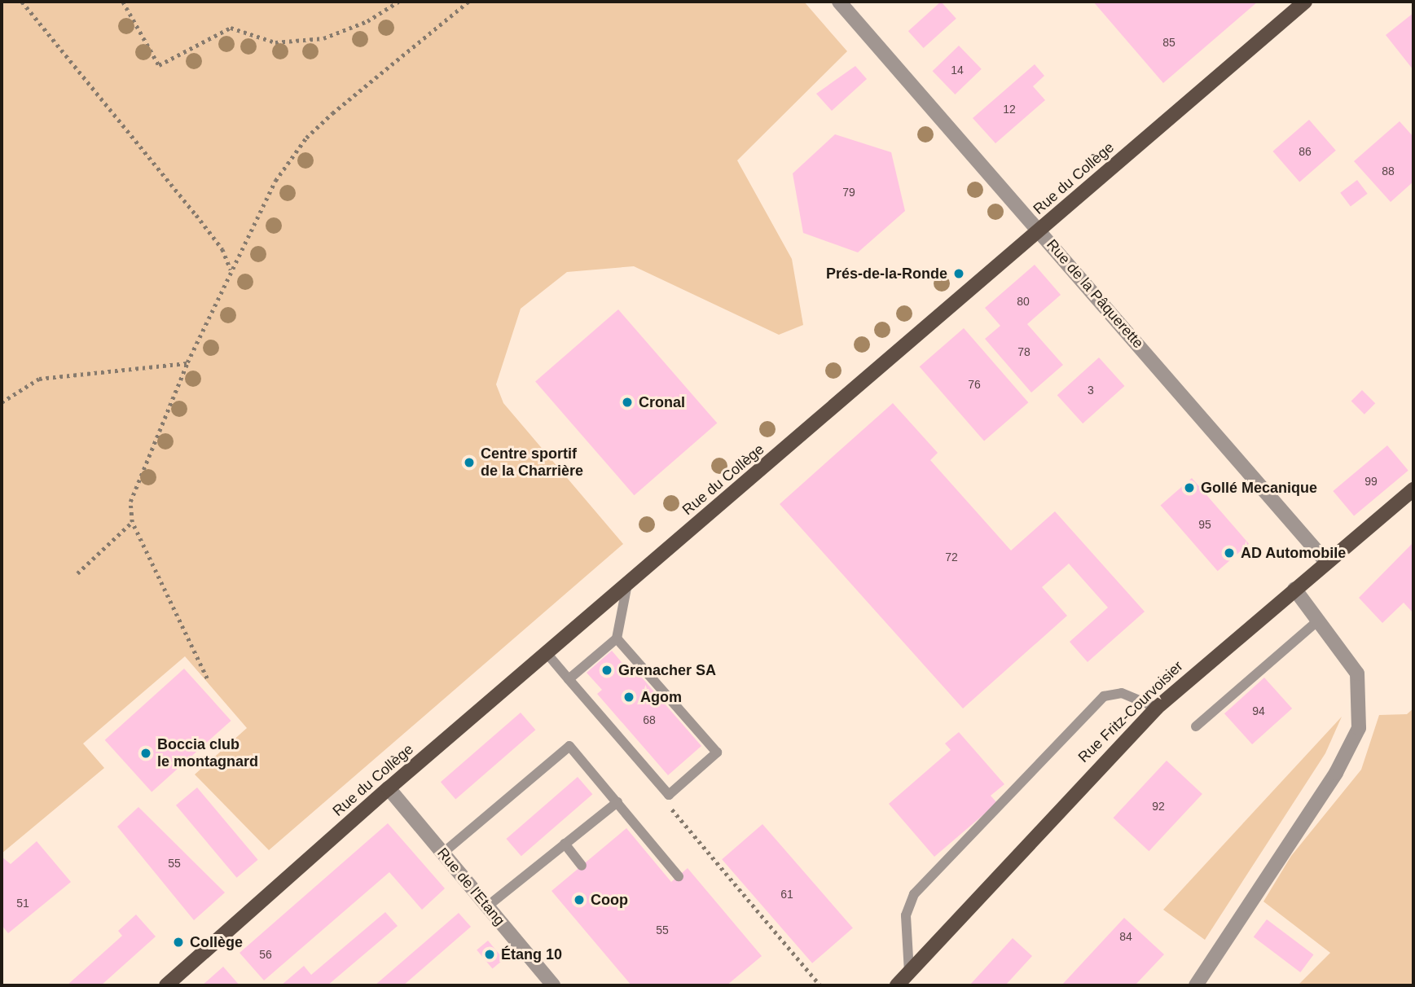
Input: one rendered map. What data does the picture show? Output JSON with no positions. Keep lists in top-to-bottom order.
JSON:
{
  "streets": {
    "main road": ["Rue du Collège", "Rue Fritz-Courvoisier"],
    "street": ["Rue de la Pâquerette", "Rue de l'Etang"]
  },
  "crossings": [
    ["Rue du Collège", "Rue de la Pâquerette"],
    ["Rue du Collège", "Rue de l'Etang"],
    ["Rue de la Pâquerette", "Rue Fritz-Courvoisier"]
  ],
  "places": [
    "Prés-de-la-Ronde",
    "Cronal",
    "Centre sportif de la Charrière",
    "Gollé Mecanique",
    "AD Automobile",
    "Grenacher SA",
    "Agom",
    "Boccia club le montagnard",
    "Coop",
    "Collège",
    "Étang 10"
  ],
  "house_numbers": [
    "85",
    "14",
    "12",
    "86",
    "88",
    "79",
    "80",
    "78",
    "76",
    "3",
    "99",
    "95",
    "72",
    "94",
    "68",
    "92",
    "55",
    "61",
    "51",
    "55",
    "84",
    "56"
  ]
}
